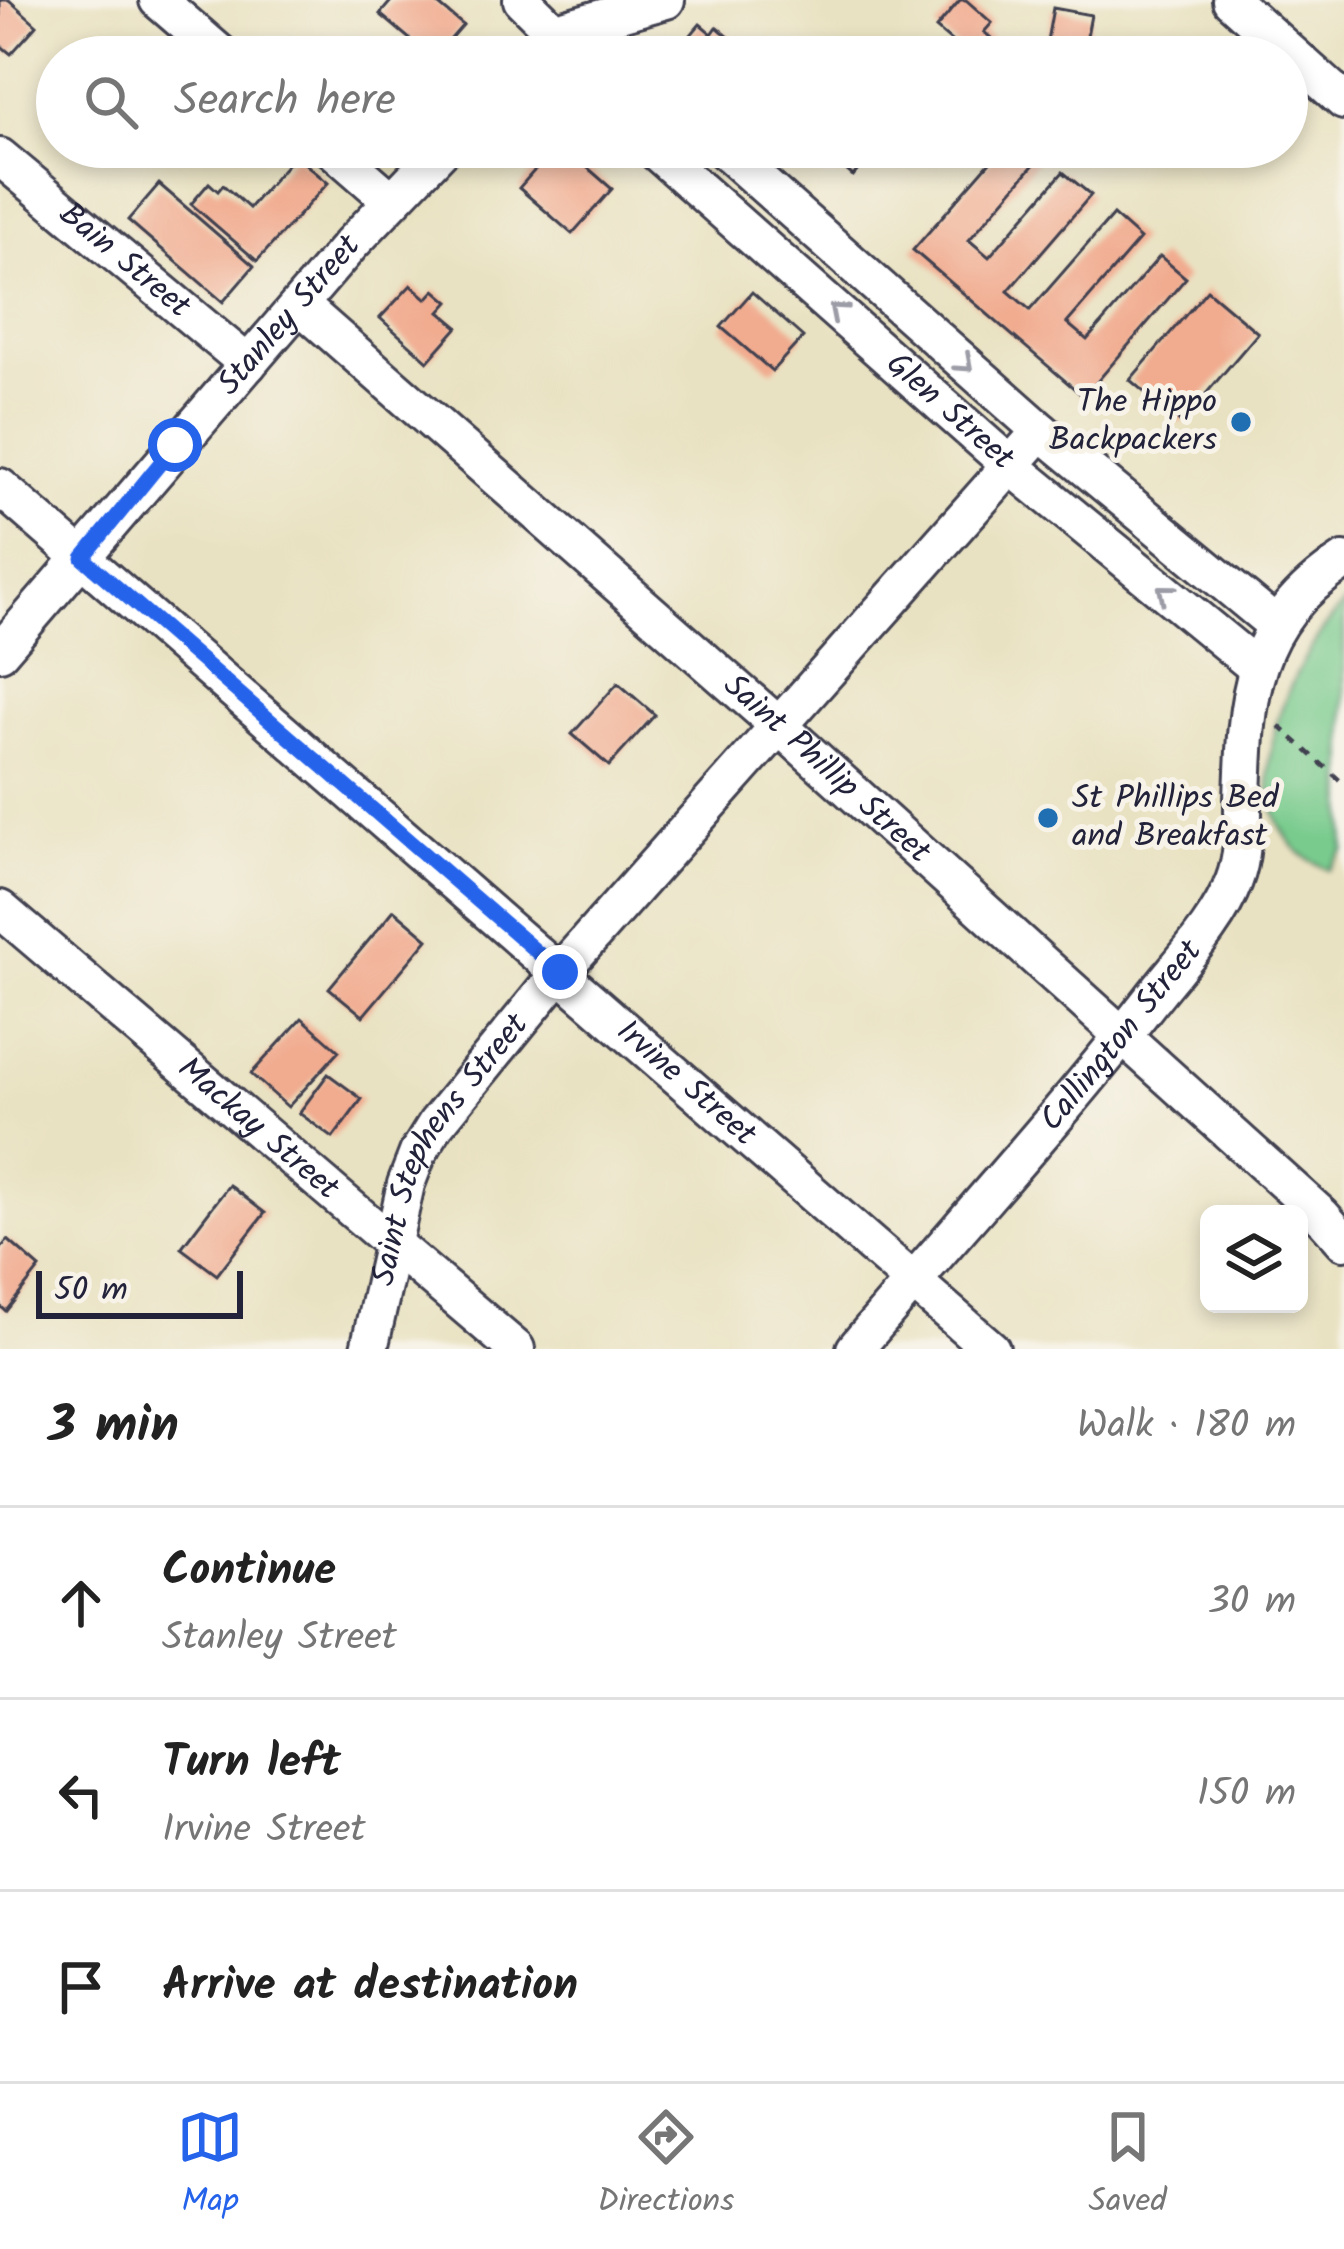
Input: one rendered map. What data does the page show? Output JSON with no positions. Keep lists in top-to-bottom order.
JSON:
{
  "streets": {
    "street": [
      "Bain Street",
      "Stanley Street",
      "Glen Street",
      "Saint Phillip Street",
      "Callington Street",
      "Irvine Street",
      "Mackay Street",
      "Saint Stephens Street"
    ]
  },
  "crossings": [
    ["Bain Street", "Stanley Street"],
    ["Stanley Street", "Saint Phillip Street"],
    ["Stanley Street", "Irvine Street"],
    ["Glen Street", "Callington Street"],
    ["Glen Street", "Saint Stephens Street"],
    ["Saint Phillip Street", "Callington Street"],
    ["Saint Phillip Street", "Saint Stephens Street"],
    ["Callington Street", "Irvine Street"],
    ["Irvine Street", "Saint Stephens Street"],
    ["Mackay Street", "Saint Stephens Street"]
  ],
  "places": ["The Hippo Backpackers", "St Phillips Bed and Breakfast"],
  "scale_bar": "50 m",
  "page": {
    "search": "Search here",
    "scale": "50 m",
    "heading": ["3 min", "Walk · 180 m"],
    "list": [
      ["Continue", "Stanley Street", "30 m"],
      ["Turn left", "Irvine Street", "150 m"],
      "Arrive at destination"
    ],
    "nav": ["Map", "Directions", "Saved"]
  }
}
